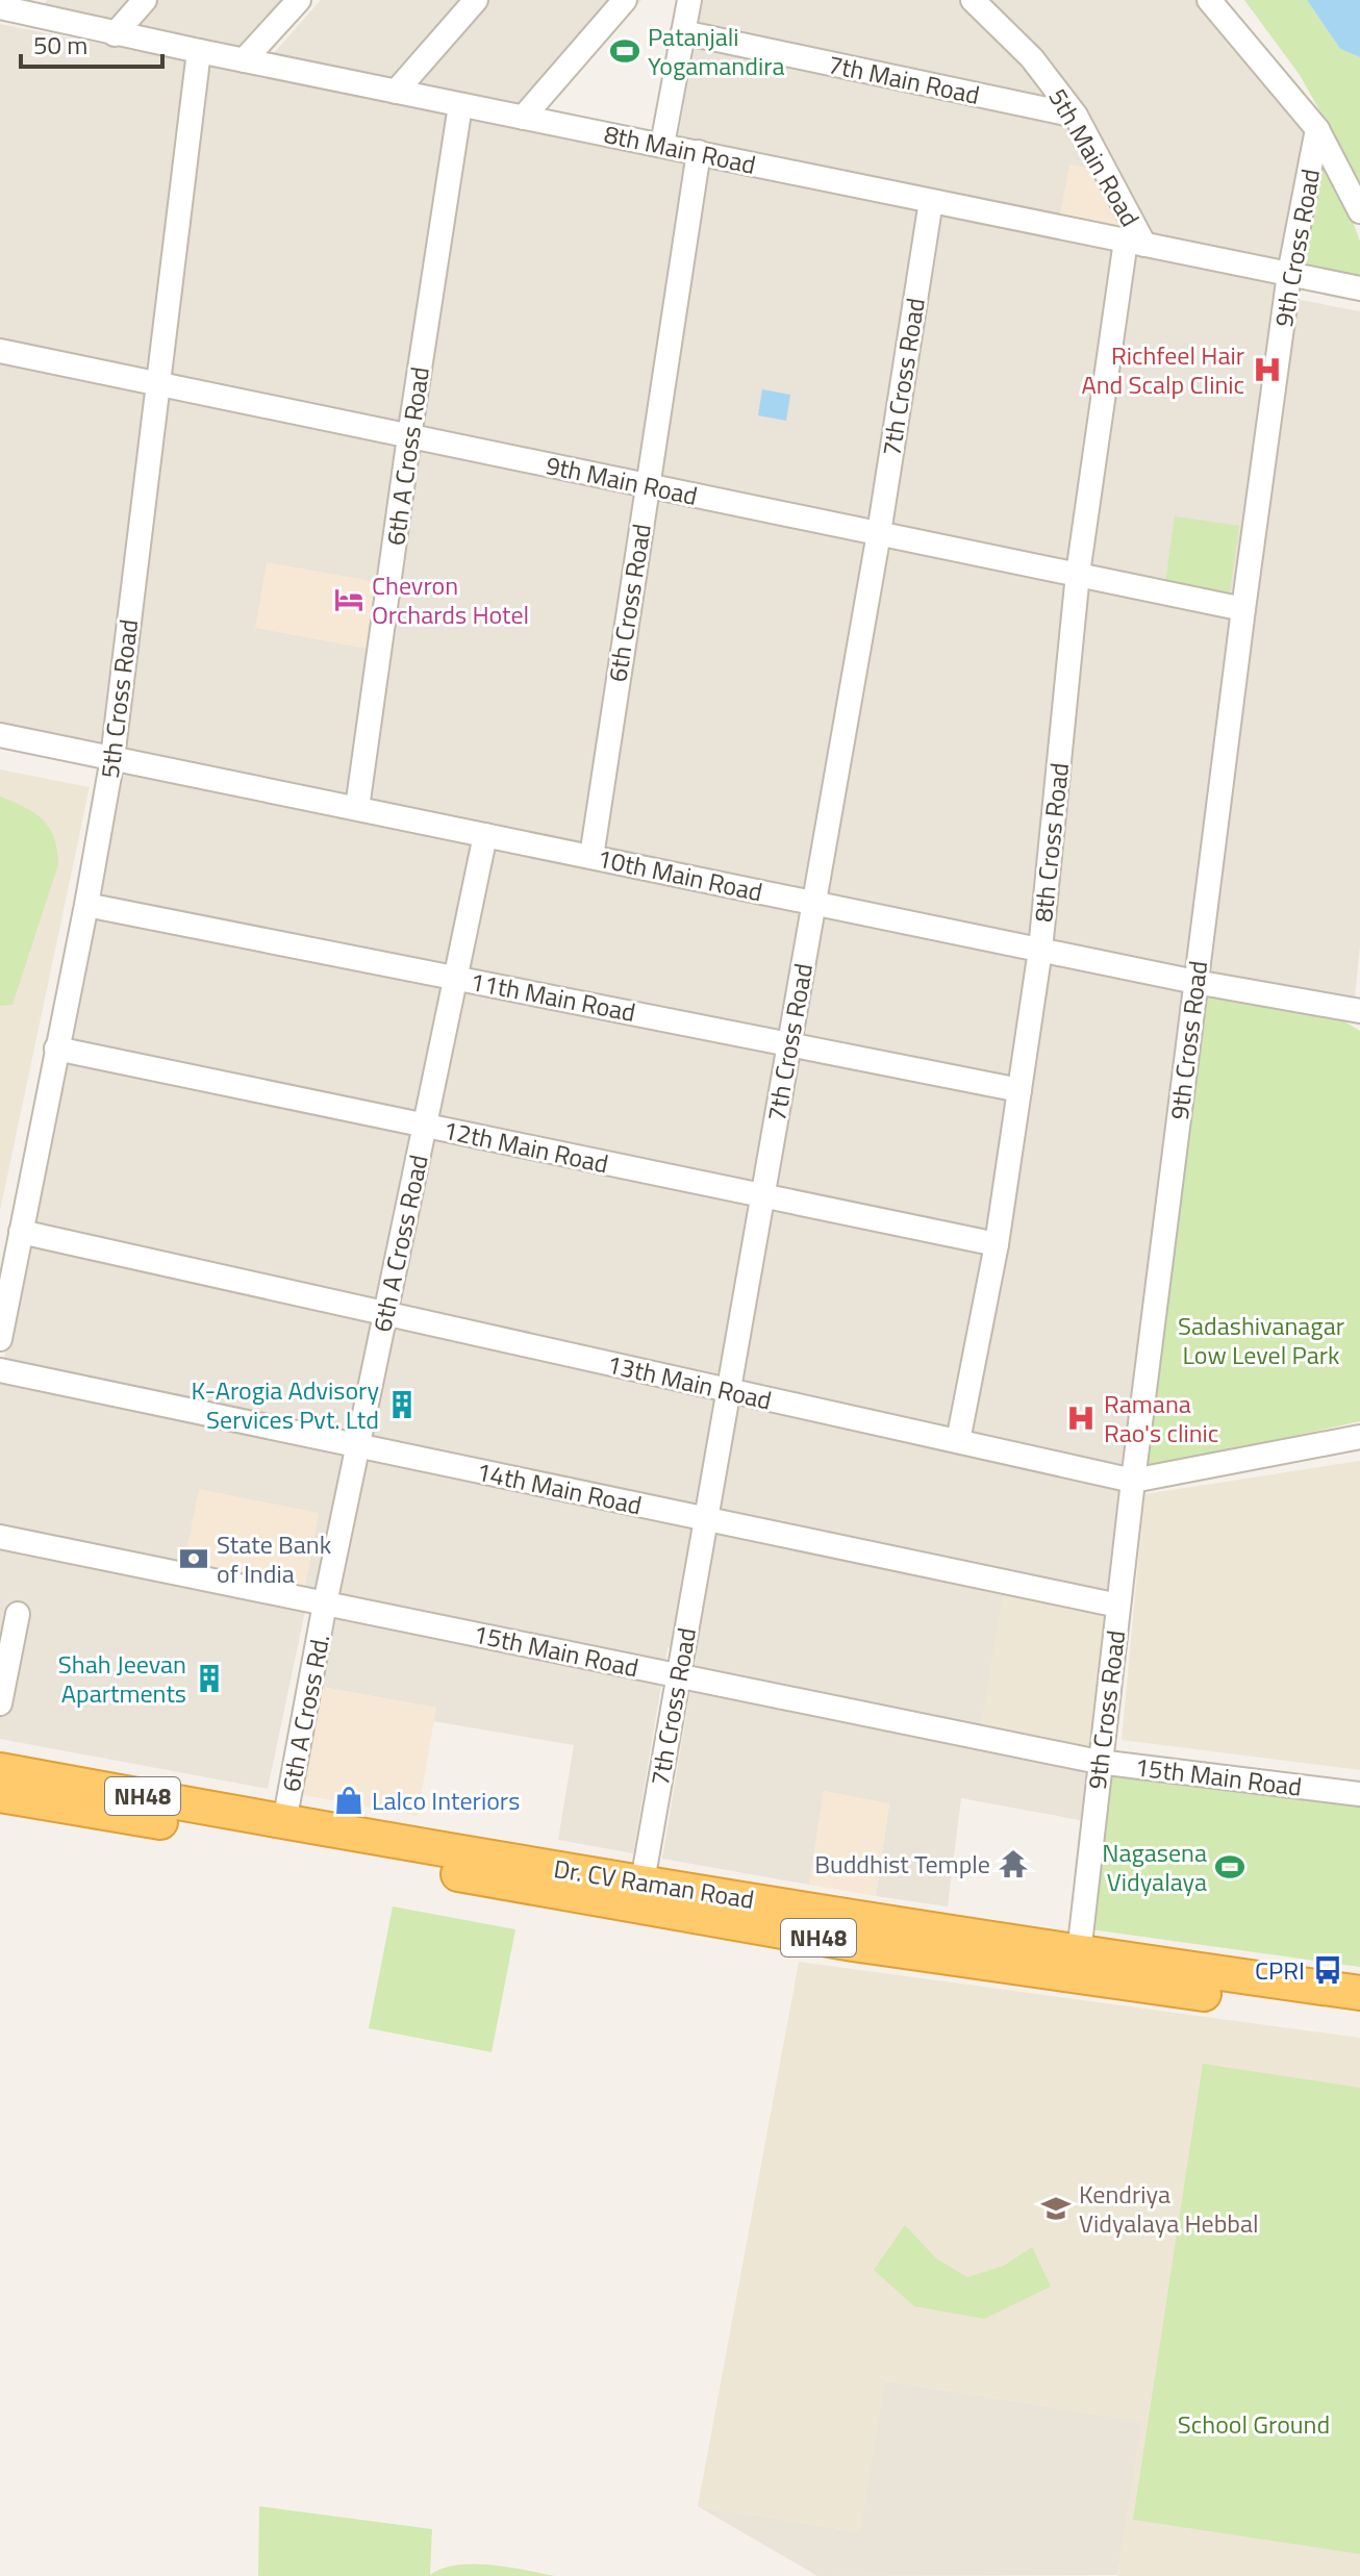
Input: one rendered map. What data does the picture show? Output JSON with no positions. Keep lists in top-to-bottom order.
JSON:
{
  "streets": {
    "highway": ["NH48", "Dr. CV Raman Road"],
    "street": [
      "7th Main Road",
      "8th Main Road",
      "5th Main Road",
      "9th Cross Road",
      "7th Cross Road",
      "6th A Cross Road",
      "9th Main Road",
      "6th Cross Road",
      "5th Cross Road",
      "8th Cross Road",
      "10th Main Road",
      "11th Main Road",
      "12th Main Road",
      "13th Main Road",
      "14th Main Road",
      "15th Main Road",
      "6th A Cross Rd."
    ]
  },
  "crossings": [
    ["7th Main Road", "5th Main Road"],
    ["8th Main Road", "5th Main Road"],
    ["8th Main Road", "9th Cross Road"],
    ["8th Main Road", "7th Cross Road"],
    ["8th Main Road", "6th A Cross Road"],
    ["8th Main Road", "6th Cross Road"],
    ["8th Main Road", "5th Cross Road"],
    ["8th Main Road", "8th Cross Road"],
    ["5th Main Road", "8th Cross Road"],
    ["9th Cross Road", "9th Main Road"],
    ["9th Cross Road", "10th Main Road"],
    ["9th Cross Road", "13th Main Road"],
    ["9th Cross Road", "14th Main Road"],
    ["9th Cross Road", "15th Main Road"],
    ["9th Cross Road", "Dr. CV Raman Road"],
    ["7th Cross Road", "9th Main Road"],
    ["7th Cross Road", "10th Main Road"],
    ["7th Cross Road", "11th Main Road"],
    ["7th Cross Road", "12th Main Road"],
    ["7th Cross Road", "13th Main Road"],
    ["7th Cross Road", "14th Main Road"],
    ["7th Cross Road", "15th Main Road"],
    ["7th Cross Road", "Dr. CV Raman Road"],
    ["6th A Cross Road", "9th Main Road"],
    ["6th A Cross Road", "10th Main Road"],
    ["6th A Cross Road", "11th Main Road"],
    ["6th A Cross Road", "12th Main Road"],
    ["6th A Cross Road", "13th Main Road"],
    ["6th A Cross Road", "14th Main Road"],
    ["6th A Cross Road", "15th Main Road"],
    ["6th A Cross Road", "6th A Cross Rd."],
    ["9th Main Road", "6th Cross Road"],
    ["9th Main Road", "5th Cross Road"],
    ["9th Main Road", "8th Cross Road"],
    ["6th Cross Road", "10th Main Road"],
    ["5th Cross Road", "10th Main Road"],
    ["5th Cross Road", "11th Main Road"],
    ["5th Cross Road", "12th Main Road"],
    ["5th Cross Road", "13th Main Road"],
    ["8th Cross Road", "10th Main Road"],
    ["8th Cross Road", "11th Main Road"],
    ["8th Cross Road", "12th Main Road"],
    ["8th Cross Road", "13th Main Road"],
    ["15th Main Road", "6th A Cross Rd."],
    ["6th A Cross Rd.", "Dr. CV Raman Road"]
  ],
  "parks": ["Sadashivanagar Low Level Park", "School Ground"],
  "places": {
    "sports": ["Patanjali Yogamandira", "Nagasena Vidyalaya"],
    "hospital": ["Richfeel Hair And Scalp Clinic", "Ramana Rao's clinic"],
    "hotel": ["Chevron Orchards Hotel"],
    "building": ["K-Arogia Advisory Services Pvt. Ltd", "Shah Jeevan Apartments"],
    "bank": ["State Bank of India"],
    "shop": ["Lalco Interiors"],
    "temple": ["Buddhist Temple"],
    "bus stop": ["CPRI"],
    "school or university": ["Kendriya Vidyalaya Hebbal"]
  },
  "scale_bar": "50 m"
}
